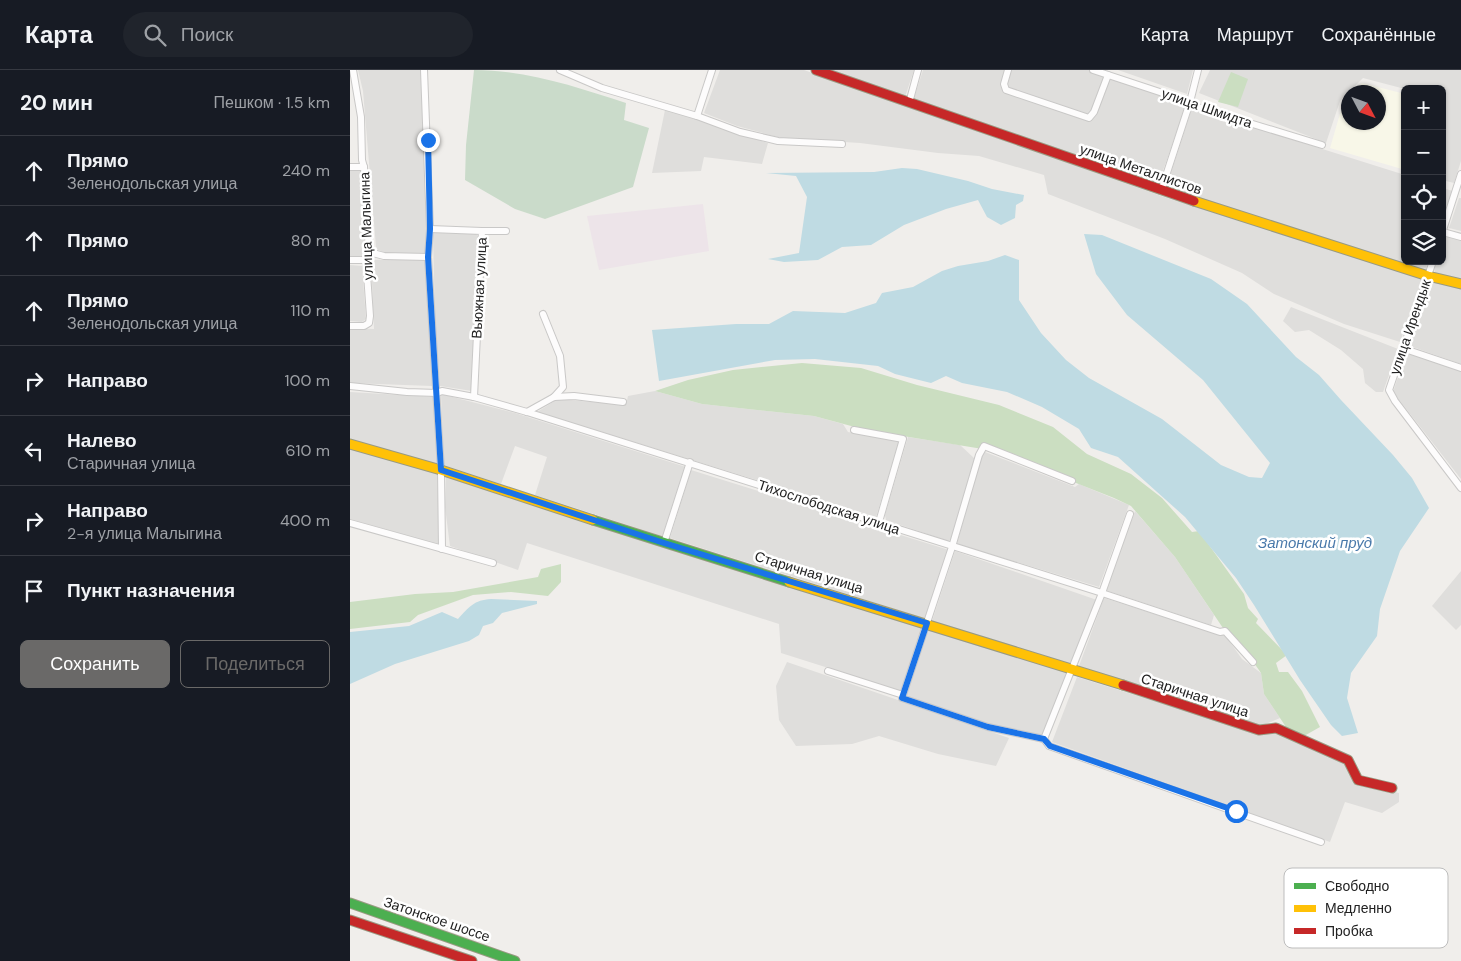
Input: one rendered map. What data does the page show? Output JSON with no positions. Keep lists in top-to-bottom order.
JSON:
{
  "streets": {
    "street": [
      "улица Шмидта",
      "улица Металлистов",
      "улица Малыгина",
      "Вьюжная улица",
      "улица Ирендык",
      "Тихослободская улица",
      "Старичная улица",
      "Затонское шоссе"
    ]
  },
  "crossings": [
    ["улица Металлистов", "улица Ирендык"],
    ["Вьюжная улица", "Тихослободская улица"]
  ],
  "water": ["Затонский пруд"],
  "legend": ["Свободно", "Медленно", "Пробка"],
  "north": "bottom right",
  "page": {
    "header": "Карта",
    "search": "Поиск",
    "nav": ["Карта", "Маршрут", "Сохранённые"],
    "heading": ["20 мин", "Пешком · 1.5 km"],
    "map_buttons": ["+", "−"],
    "list": [
      ["Прямо", "Зеленодольская улица", "240 m"],
      ["Прямо", "80 m"],
      ["Прямо", "Зеленодольская улица", "110 m"],
      ["Направо", "100 m"],
      ["Налево", "Старичная улица", "610 m"],
      ["Направо", "2-я улица Малыгина", "400 m"],
      "Пункт назначения"
    ],
    "buttons": ["Сохранить", "Поделиться"]
  }
}
